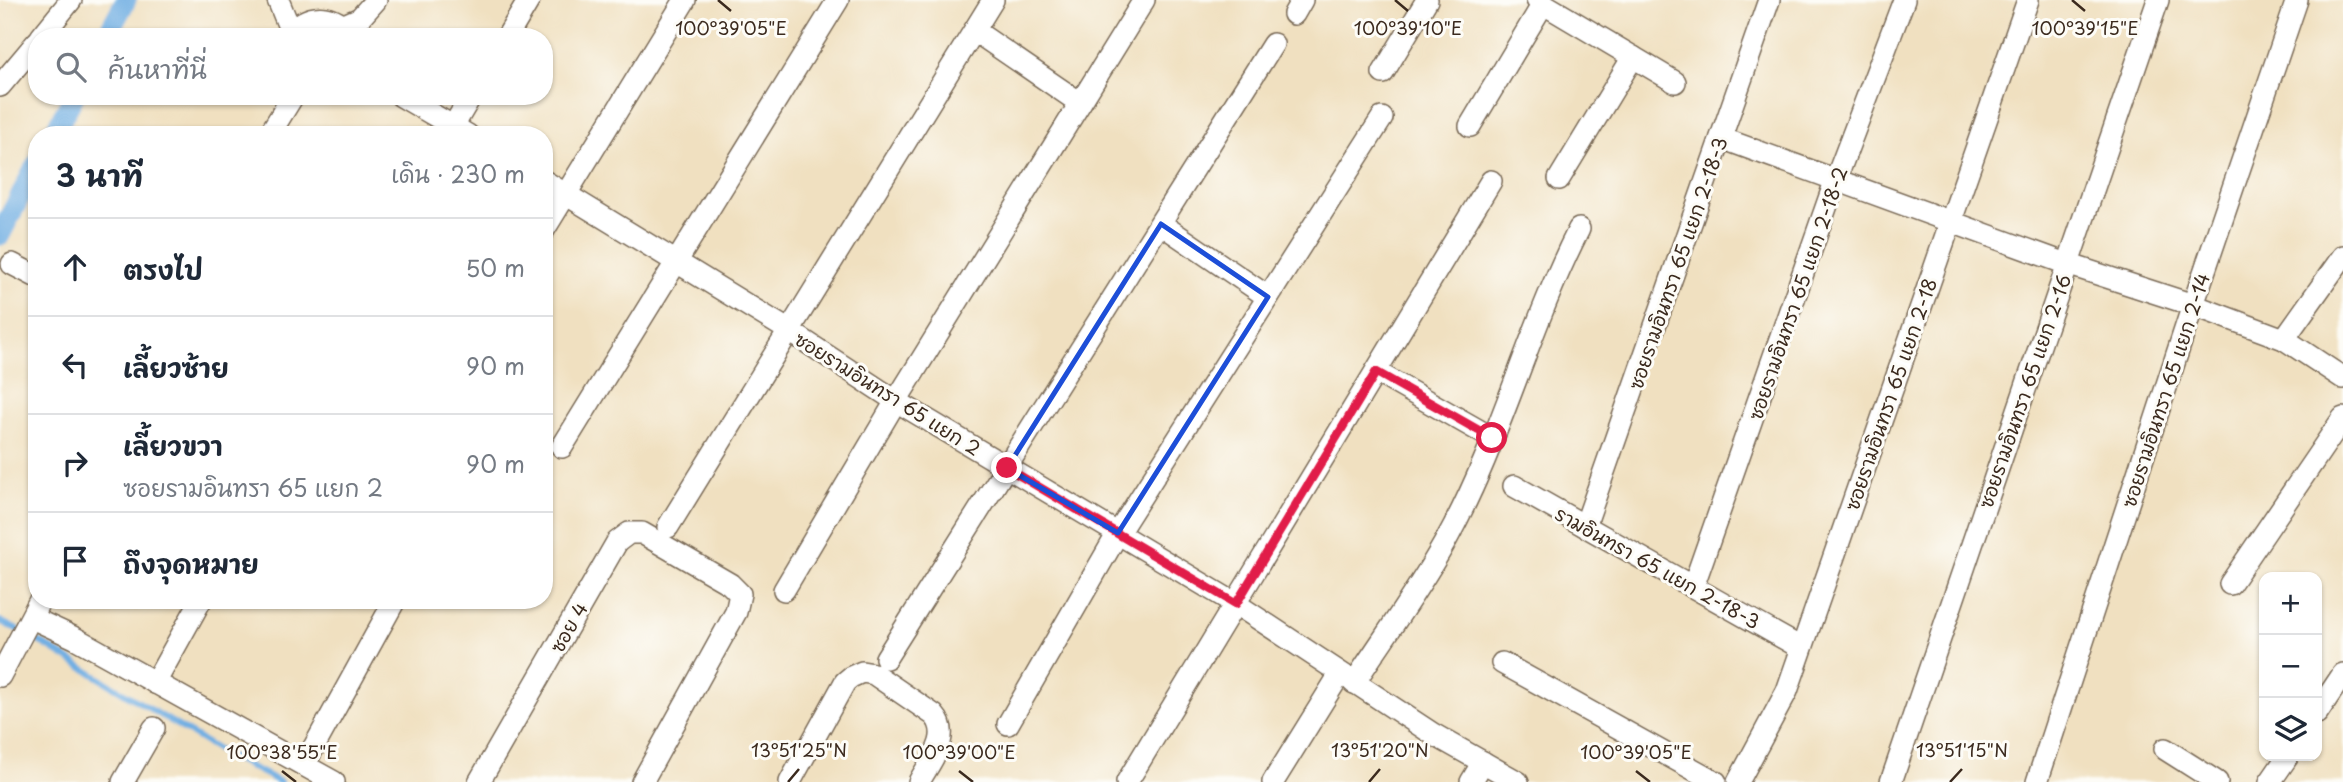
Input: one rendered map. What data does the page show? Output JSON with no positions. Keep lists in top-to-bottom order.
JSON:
{
  "streets": {
    "street": [
      "ซอยรามอินทรา 65 แยก 2-18-3",
      "ซอยรามอินทรา 65 แยก 2-18-2",
      "ซอยรามอินทรา 65 แยก 2-14",
      "ซอยรามอินทรา 65 แยก 2-16",
      "ซอยรามอินทรา 65 แยก 2",
      "ซอยรามอินทรา 65 แยก 2-18",
      "รามอินทรา 65 แยก 2-18-3",
      "ซอย 4"
    ]
  },
  "crossings": [
    ["ซอยรามอินทรา 65 แยก 2-18-3", "รามอินทรา 65 แยก 2-18-3"],
    ["ซอยรามอินทรา 65 แยก 2-18-2", "รามอินทรา 65 แยก 2-18-3"],
    ["ซอยรามอินทรา 65 แยก 2-18", "รามอินทรา 65 แยก 2-18-3"]
  ],
  "page": {
    "search": "ค้นหาที่นี่",
    "heading": ["3 นาที", "เดิน · 230 m"],
    "list": [
      ["ตรงไป", "50 m"],
      ["เลี้ยวซ้าย", "90 m"],
      ["เลี้ยวขวา", "ซอยรามอินทรา 65 แยก 2", "90 m"],
      "ถึงจุดหมาย"
    ],
    "map_buttons": ["+", "−"]
  },
  "coordinates": [
    "100°39'10\"E",
    "100°39'05\"E",
    "100°39'15\"E",
    "13°51'25\"N",
    "13°51'20\"N",
    "13°51'15\"N",
    "100°38'55\"E",
    "100°39'00\"E"
  ]
}
